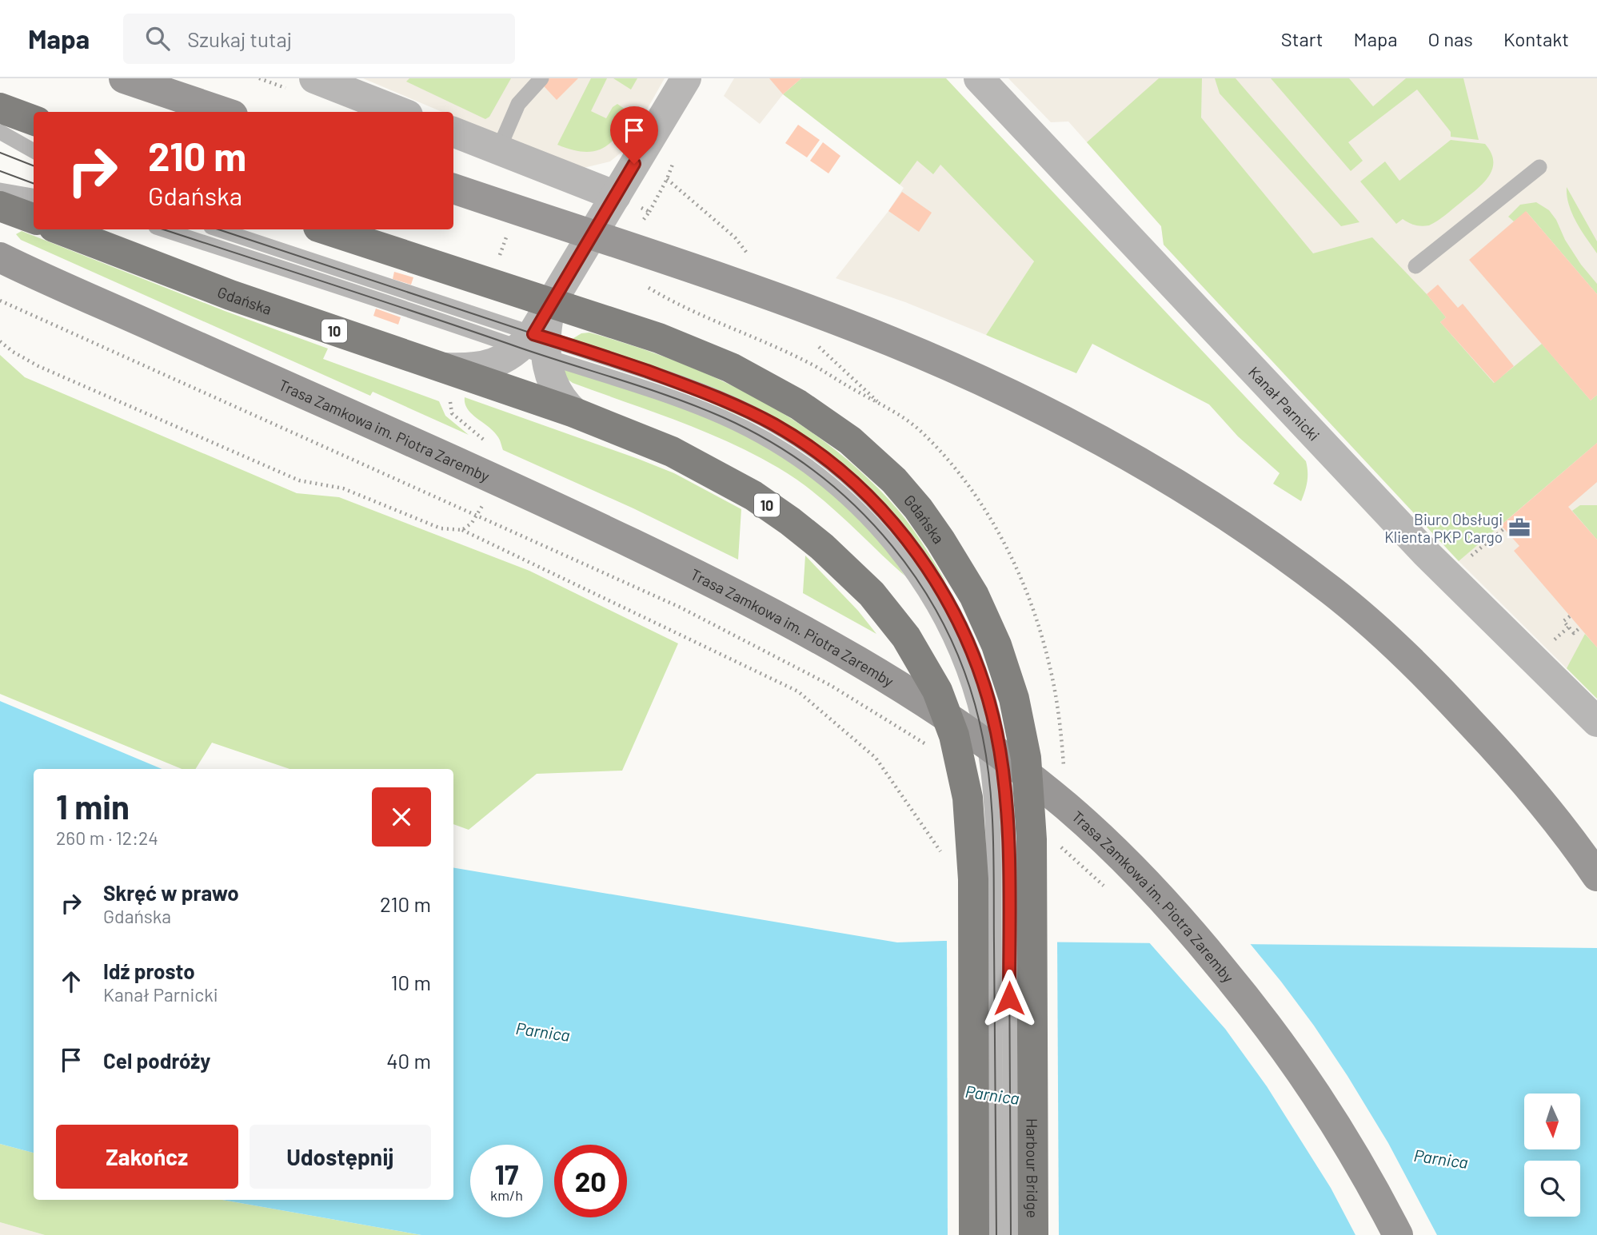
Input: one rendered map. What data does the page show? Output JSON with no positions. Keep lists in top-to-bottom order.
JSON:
{
  "streets": {
    "main road": [
      "Gdańska",
      "10",
      "Trasa Zamkowa im. Piotra Zaremby",
      "Harbour Bridge"
    ],
    "street": ["Kanał Parnicki"]
  },
  "crossings": [
    ["Gdańska", "10"],
    ["Gdańska", "Harbour Bridge"],
    ["10", "Harbour Bridge"]
  ],
  "water": ["Parnica"],
  "places": {
    "office": ["Biuro Obsługi Klienta PKP Cargo"]
  },
  "north": "bottom",
  "page": {
    "header": "Mapa",
    "search": "Szukaj tutaj",
    "nav": [
      "Start",
      "Mapa",
      "O nas",
      "Kontakt"
    ],
    "turn": ["210 m", "Gdańska"],
    "heading": ["1 min", "260 m · 12:24"],
    "list": [
      {
        "name": "Skręć w prawo",
        "note": "Gdańska",
        "value": "210 m"
      },
      {
        "name": "Idź prosto",
        "note": "Kanał Parnicki",
        "value": "10 m"
      },
      {
        "name": "Cel podróży",
        "value": "40 m"
      }
    ],
    "buttons": ["Zakończ", "Udostępnij"],
    "speed": "17 km/h",
    "limit": "20"
  }
}
